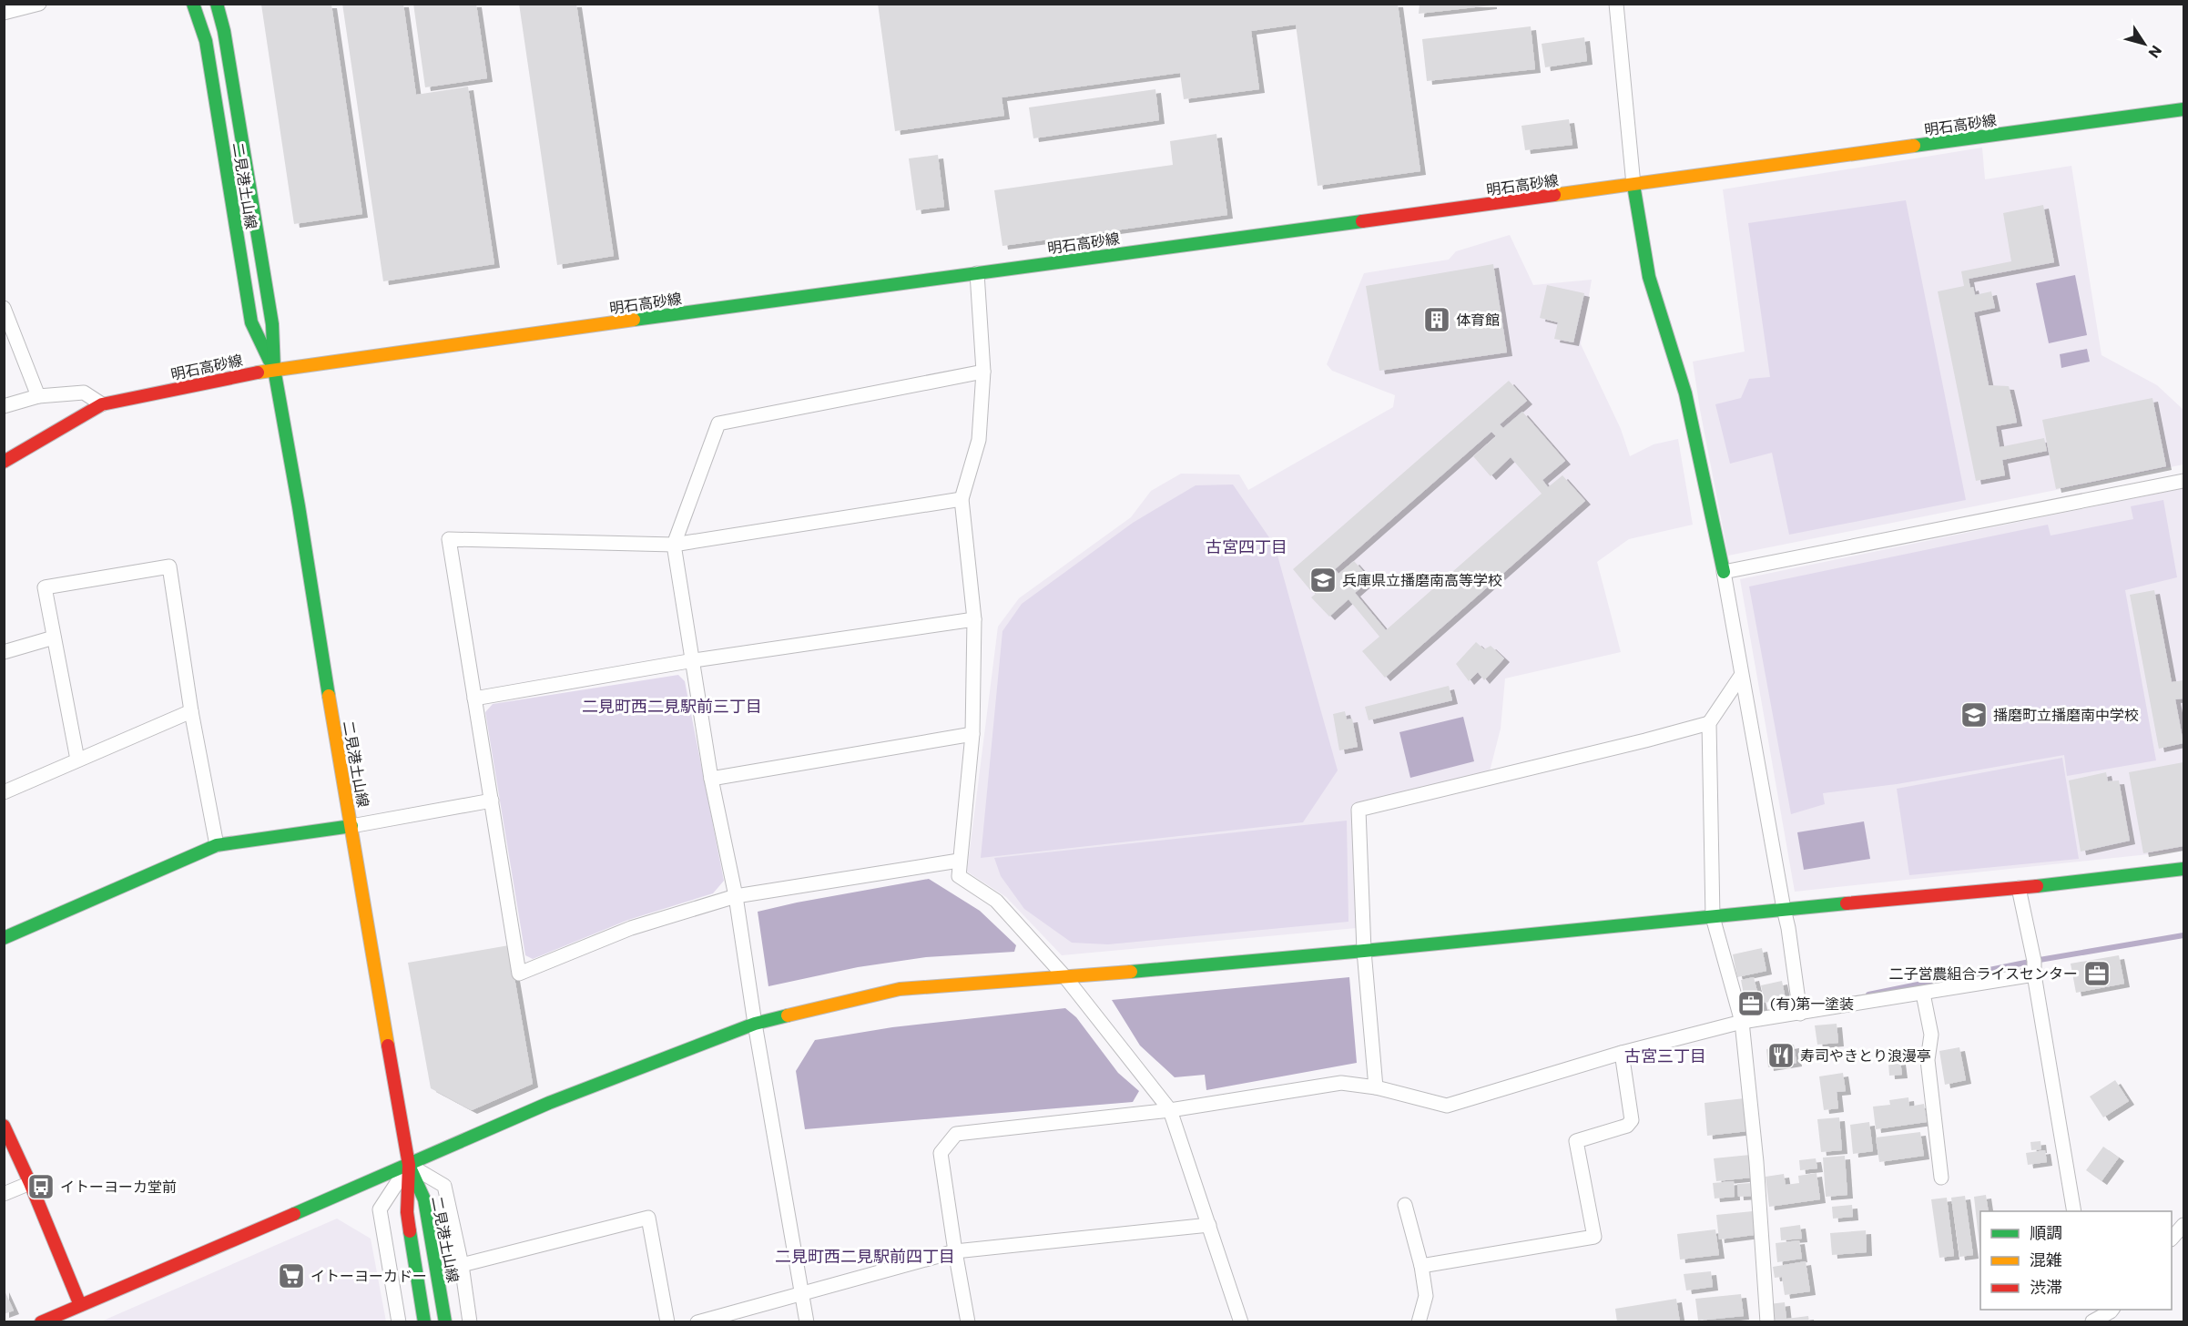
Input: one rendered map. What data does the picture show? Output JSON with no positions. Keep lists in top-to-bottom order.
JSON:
{
  "streets": {
    "main road": ["明石高砂線", "二見港土山線"]
  },
  "crossings": [
    ["明石高砂線", "二見港土山線"]
  ],
  "districts": [
    "古宮四丁目",
    "二見町西二見駅前三丁目",
    "古宮三丁目",
    "二見町西二見駅前四丁目"
  ],
  "places": {
    "building": ["体育館"],
    "school or university": ["兵庫県立播磨南高等学校", "播磨町立播磨南中学校"],
    "office": ["二子営農組合ライスセンター", "(有)第一塗装"],
    "restaurant": ["寿司やきとり浪漫亭"],
    "bus stop": ["イトーヨーカ堂前"],
    "supermarket": ["イトーヨーカドー"]
  },
  "legend": ["順調", "混雑", "渋滞"],
  "north": "bottom right"
}
